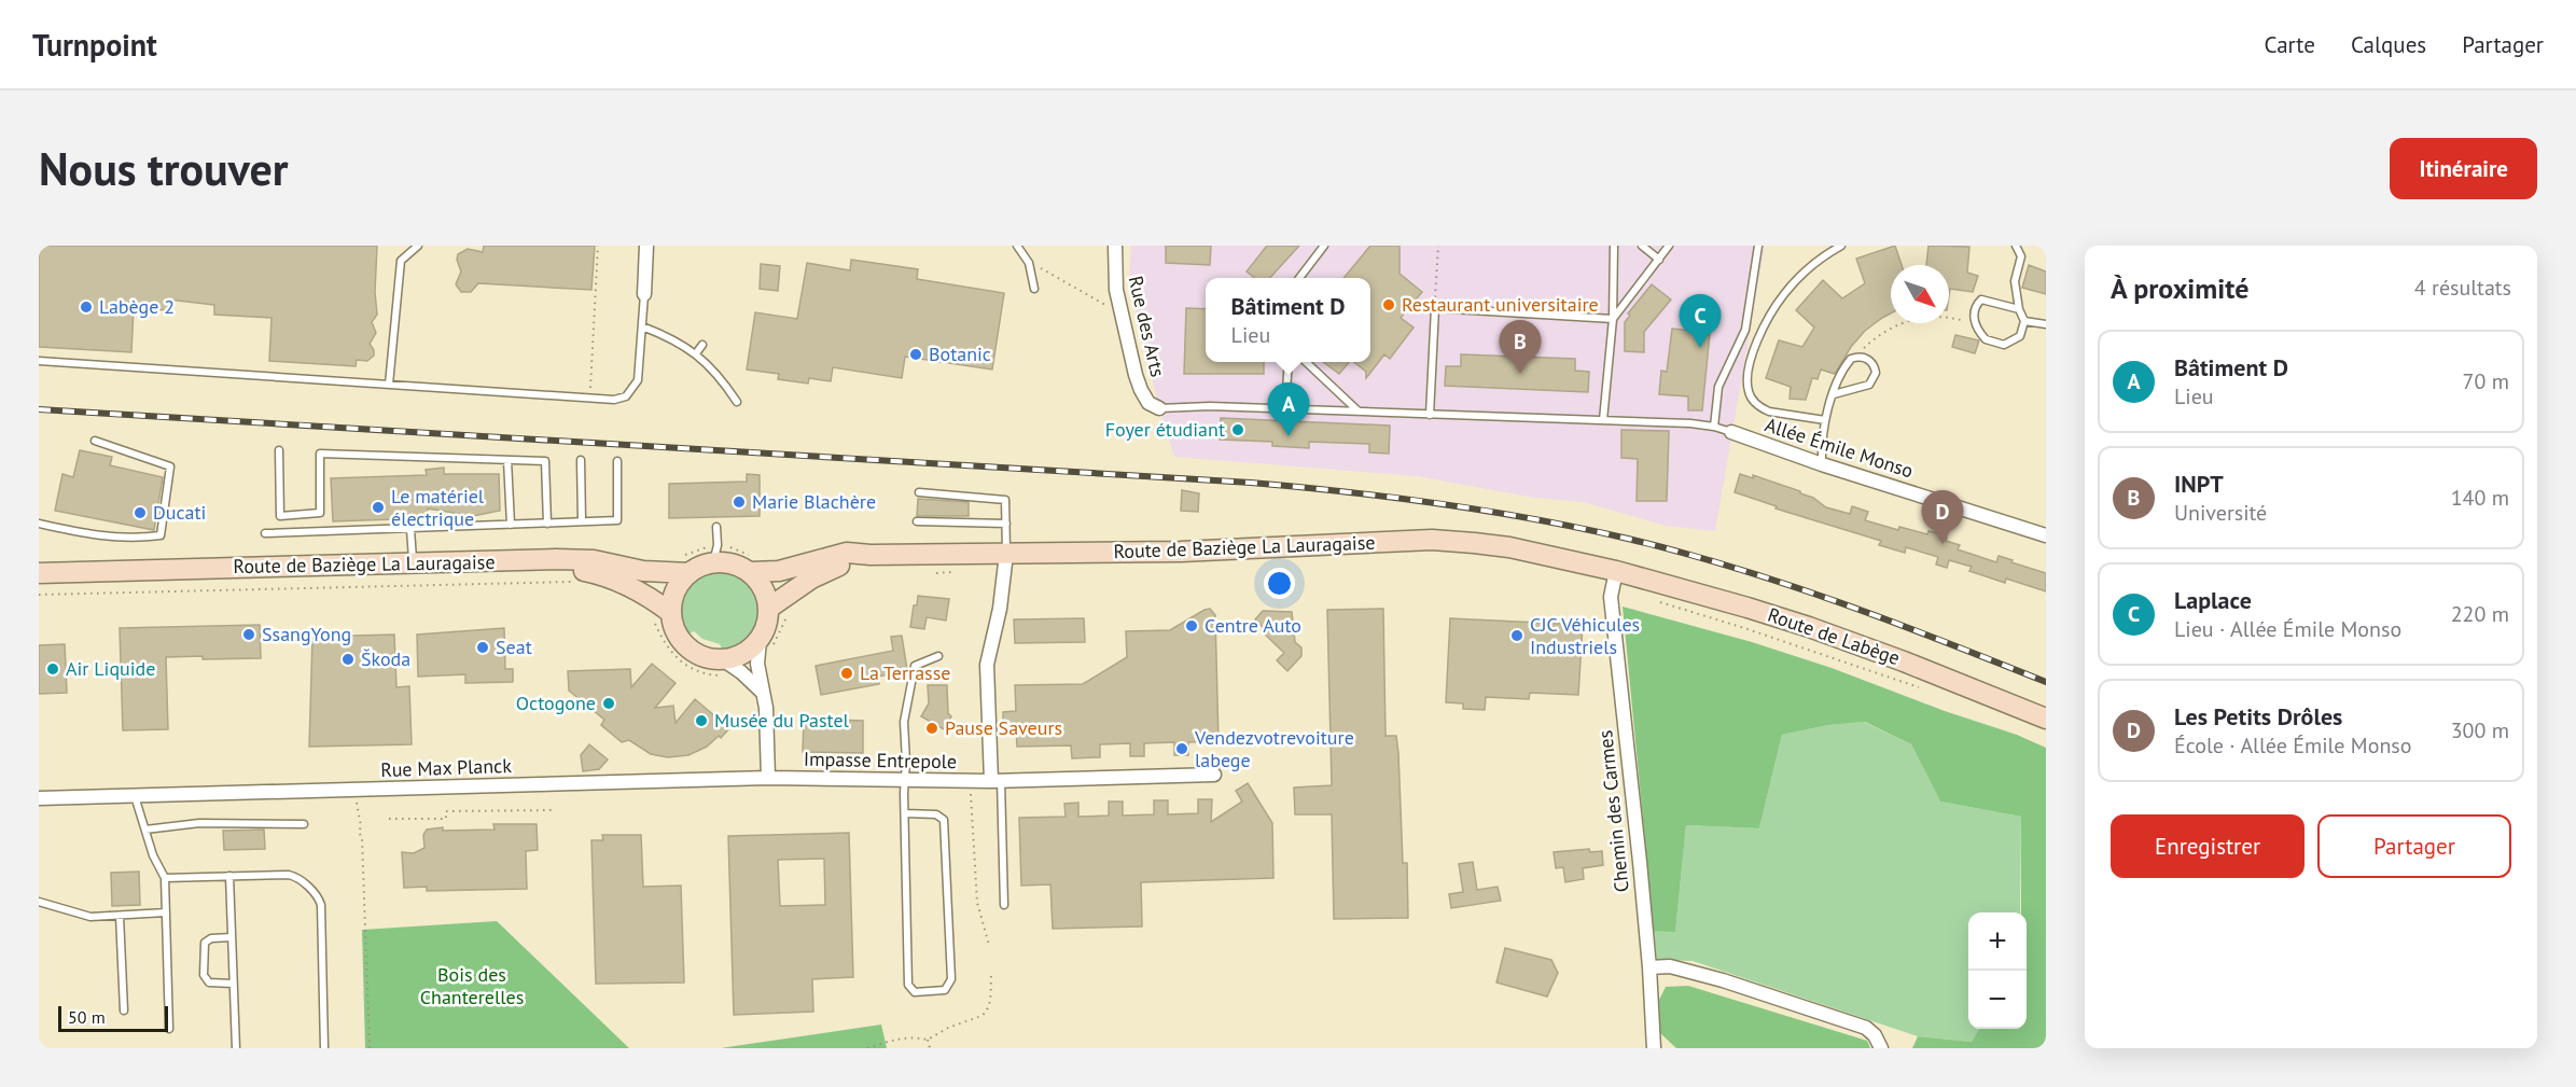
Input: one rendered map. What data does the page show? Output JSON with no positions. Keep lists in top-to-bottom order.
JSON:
{
  "streets": {
    "main road": ["Route de Baziège La Lauragaise", "Route de Labège"],
    "street": [
      "Rue des Arts",
      "Allée Émile Monso",
      "Impasse Entrepole",
      "Rue Max Planck",
      "Chemin des Carmes"
    ]
  },
  "crossings": [
    ["Route de Baziège La Lauragaise", "Route de Labège"],
    ["Route de Baziège La Lauragaise", "Chemin des Carmes"],
    ["Route de Labège", "Chemin des Carmes"],
    ["Impasse Entrepole", "Rue Max Planck"]
  ],
  "parks": ["Bois des Chanterelles"],
  "places": [
    "Restaurant universitaire",
    "Labège 2",
    "Botanic",
    "Foyer étudiant",
    "Marie Blachère",
    "Le matériel électrique",
    "Ducati",
    "Centre Auto",
    "SsangYong",
    "CJC Véhicules Industriels",
    "Seat",
    "Škoda",
    "Air Liquide",
    "La Terrasse",
    "Octogone",
    "Musée du Pastel",
    "Pause Saveurs",
    "Vendezvotrevoiture labege"
  ],
  "scale_bar": "50 m",
  "north": "bottom right",
  "page": {
    "header": "Turnpoint",
    "nav": ["Carte", "Calques", "Partager"],
    "buttons": [
      "Itinéraire",
      ["Enregistrer", "Partager"]
    ],
    "title": "Nous trouver",
    "heading": ["À proximité", "4 résultats"],
    "popup": ["Bâtiment D", "Lieu"],
    "pins": [
      "C",
      "B",
      "A",
      "D"
    ],
    "list": [
      {
        "mark": "A",
        "name": "Bâtiment D",
        "note": "Lieu",
        "value": "70 m"
      },
      {
        "mark": "B",
        "name": "INPT",
        "note": "Université",
        "value": "140 m"
      },
      {
        "mark": "C",
        "name": "Laplace",
        "note": "Lieu · Allée Émile Monso",
        "value": "220 m"
      },
      {
        "mark": "D",
        "name": "Les Petits Drôles",
        "note": "École · Allée Émile Monso",
        "value": "300 m"
      }
    ],
    "map_buttons": ["+", "−"],
    "scale": "50 m"
  }
}
